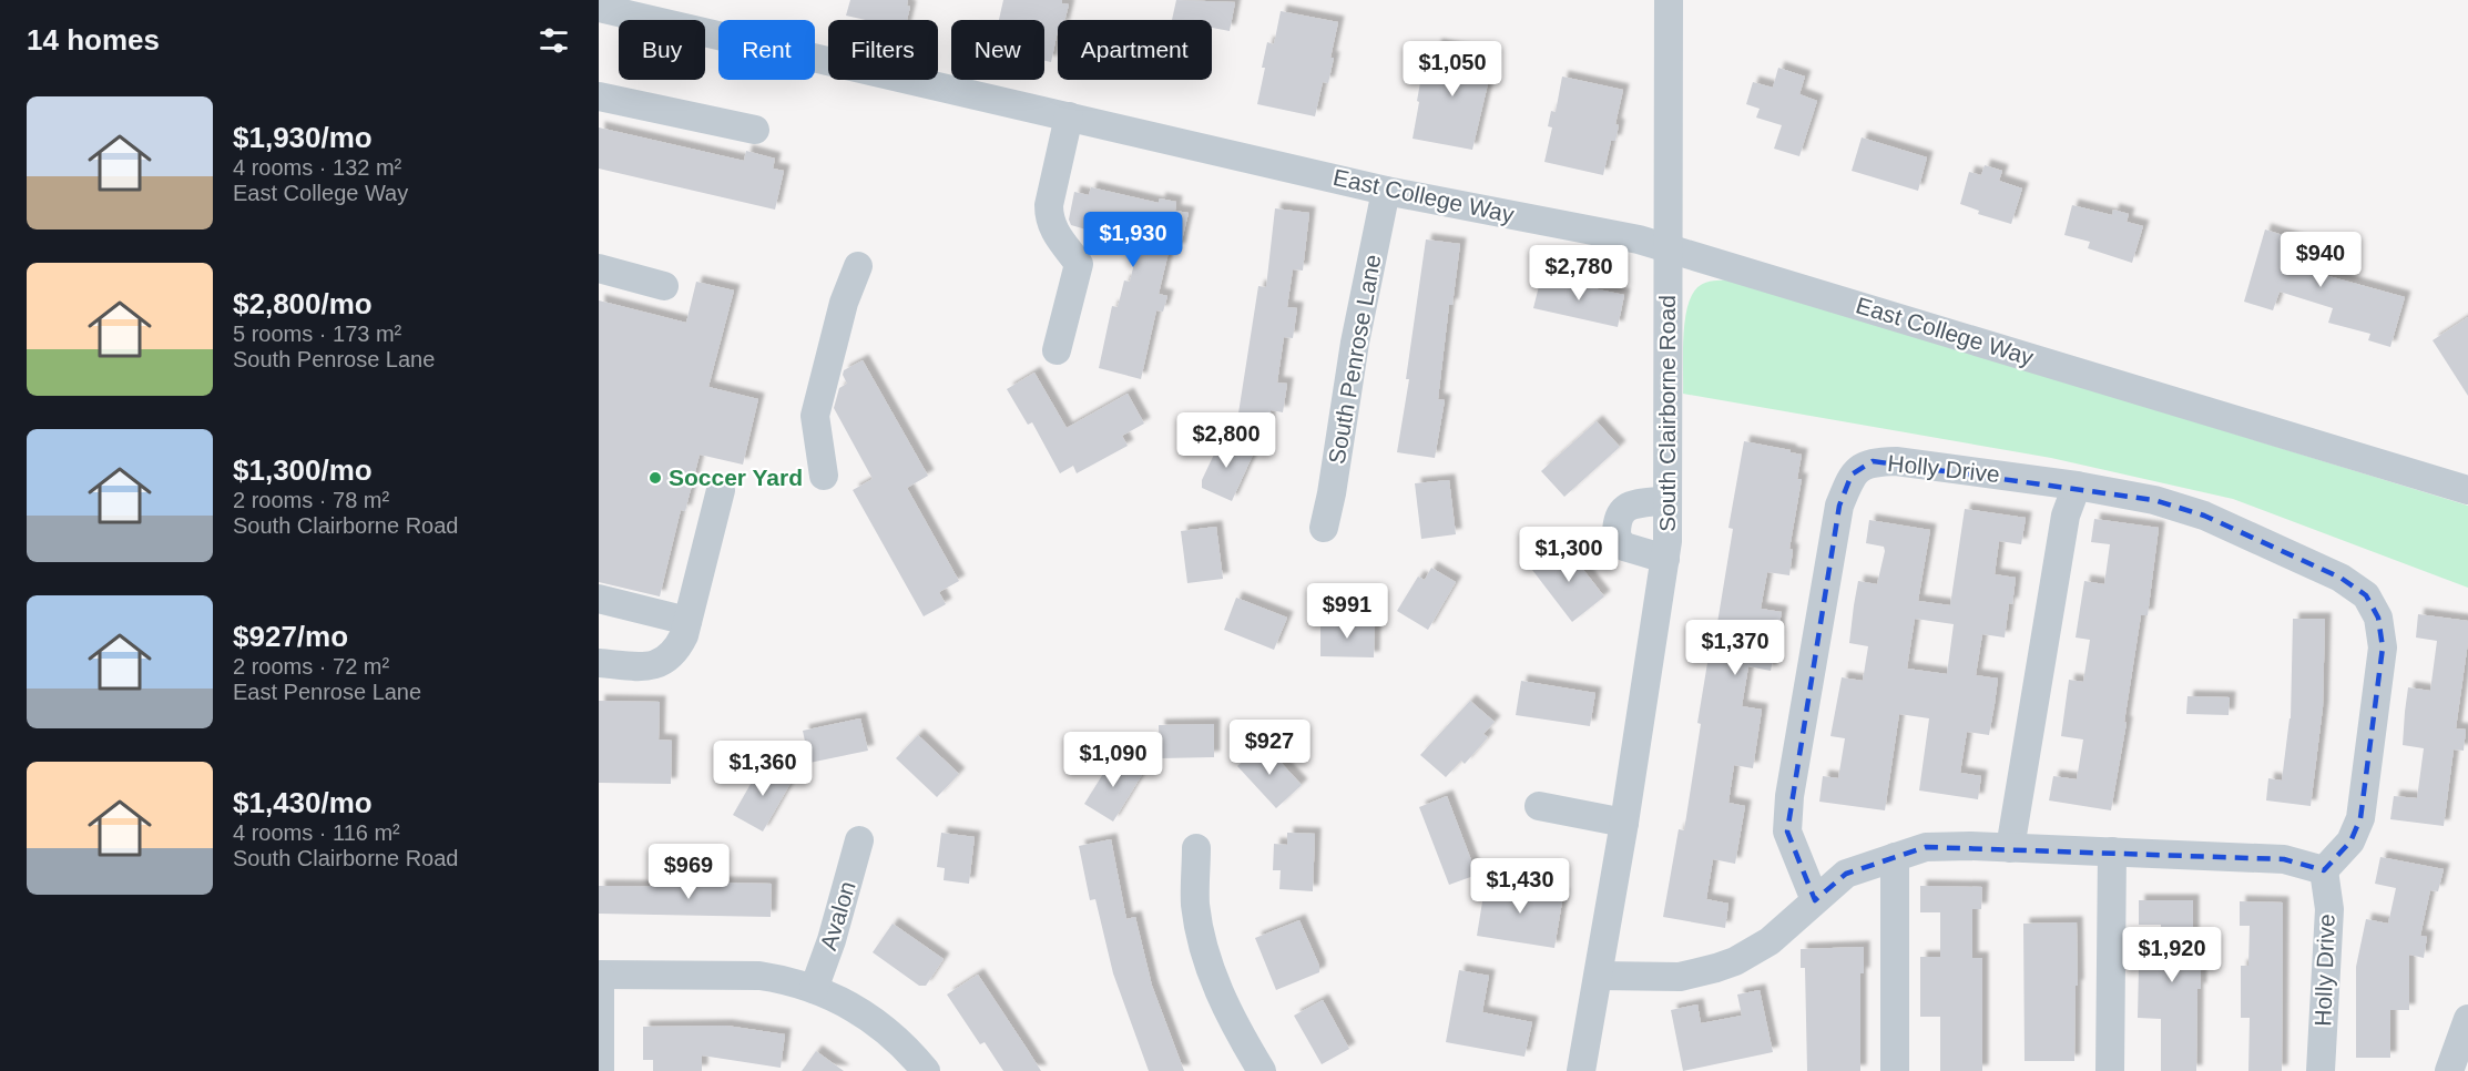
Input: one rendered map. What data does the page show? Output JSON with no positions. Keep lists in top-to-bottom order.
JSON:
{
  "streets": {
    "street": [
      "East College Way",
      "South Penrose Lane",
      "South Clairborne Road",
      "Holly Drive",
      "Avalon"
    ]
  },
  "crossings": [
    ["East College Way", "South Penrose Lane"],
    ["East College Way", "South Clairborne Road"]
  ],
  "places": ["Soccer Yard"],
  "page": {
    "heading": "14 homes",
    "chip": [
      "Buy",
      "Rent",
      "Filters",
      "New",
      "Apartment"
    ],
    "price": [
      "$1,050",
      "$1,930",
      "$940",
      "$2,780",
      "$2,800",
      "$1,300",
      "$991",
      "$1,370",
      "$927",
      "$1,090",
      "$1,360",
      "$969",
      "$1,430",
      "$1,920"
    ],
    "list": [
      {
        "name": "$1,930/mo",
        "note": "4 rooms · 132 m² · East College Way"
      },
      {
        "name": "$2,800/mo",
        "note": "5 rooms · 173 m² · South Penrose Lane"
      },
      {
        "name": "$1,300/mo",
        "note": "2 rooms · 78 m² · South Clairborne Road"
      },
      {
        "name": "$927/mo",
        "note": "2 rooms · 72 m² · East Penrose Lane"
      },
      {
        "name": "$1,430/mo",
        "note": "4 rooms · 116 m² · South Clairborne Road"
      }
    ]
  }
}
